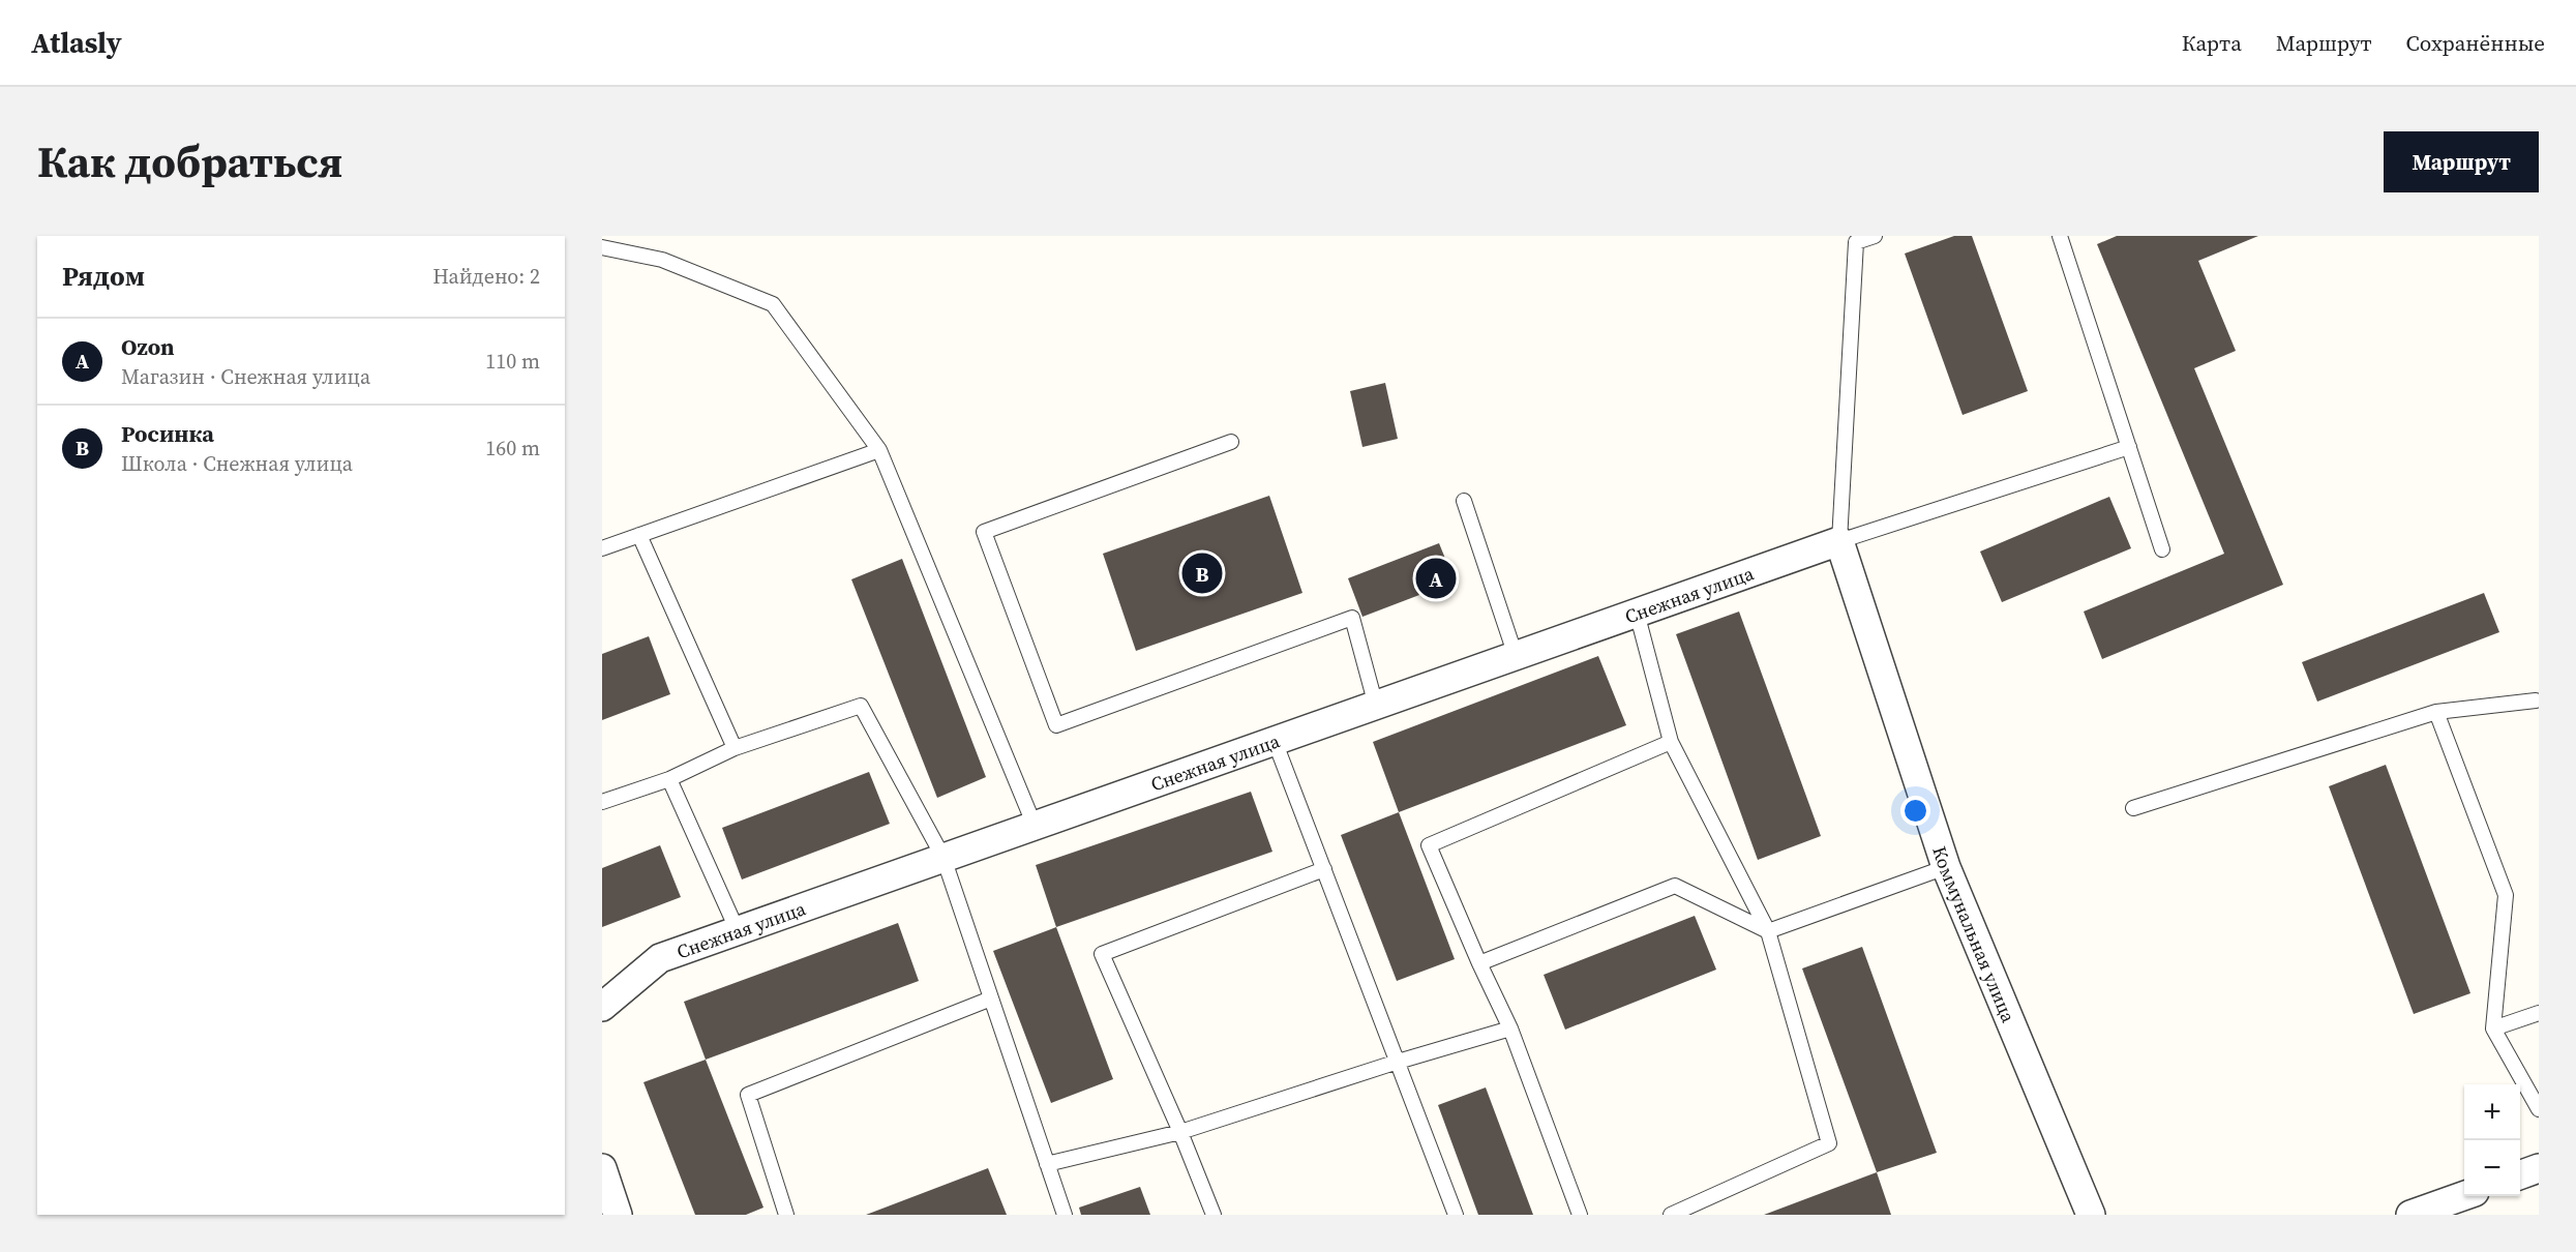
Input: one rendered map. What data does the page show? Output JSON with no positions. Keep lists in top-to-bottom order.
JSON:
{
  "streets": {
    "street": ["Снежная улица", "Коммунальная улица"]
  },
  "crossings": [
    ["Снежная улица", "Коммунальная улица"]
  ],
  "page": {
    "header": "Atlasly",
    "nav": ["Карта", "Маршрут", "Сохранённые"],
    "title": "Как добраться",
    "buttons": "Маршрут",
    "heading": ["Рядом", "Найдено: 2"],
    "list": [
      {
        "mark": "A",
        "name": "Ozon",
        "note": "Магазин · Снежная улица",
        "value": "110 m"
      },
      {
        "mark": "B",
        "name": "Росинка",
        "note": "Школа · Снежная улица",
        "value": "160 m"
      }
    ],
    "pins": ["B", "A"],
    "map_buttons": ["+", "−"]
  }
}
